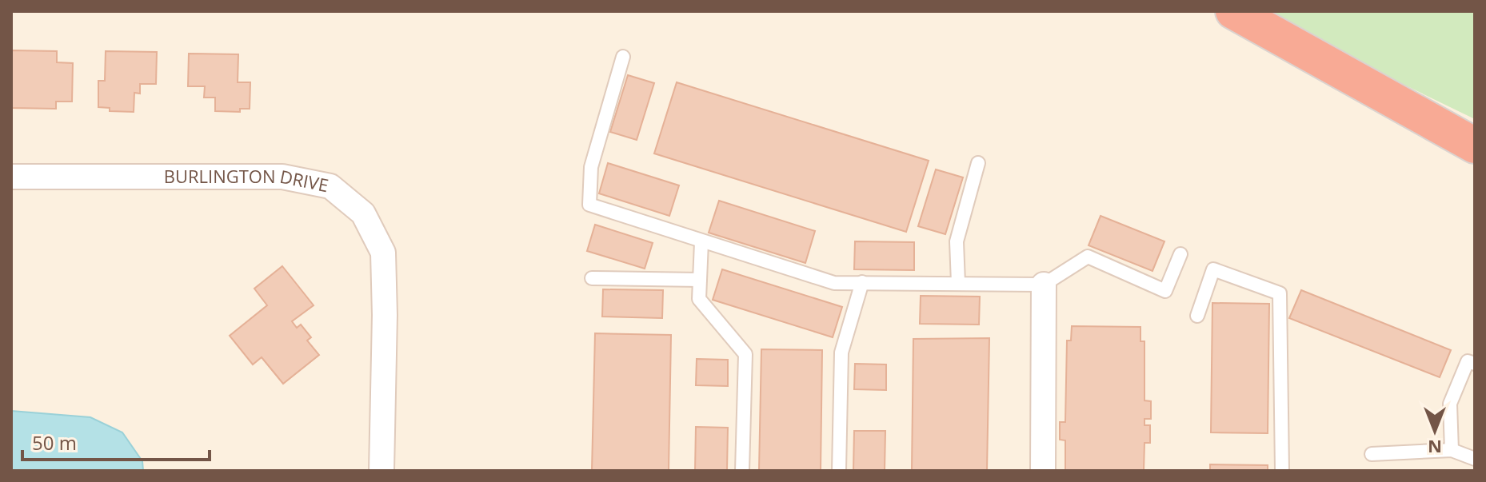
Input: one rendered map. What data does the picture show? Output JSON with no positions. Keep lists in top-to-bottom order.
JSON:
{
  "streets": {
    "street": ["BURLINGTON DRIVE"]
  },
  "scale_bar": "50 m",
  "north": "bottom"
}
